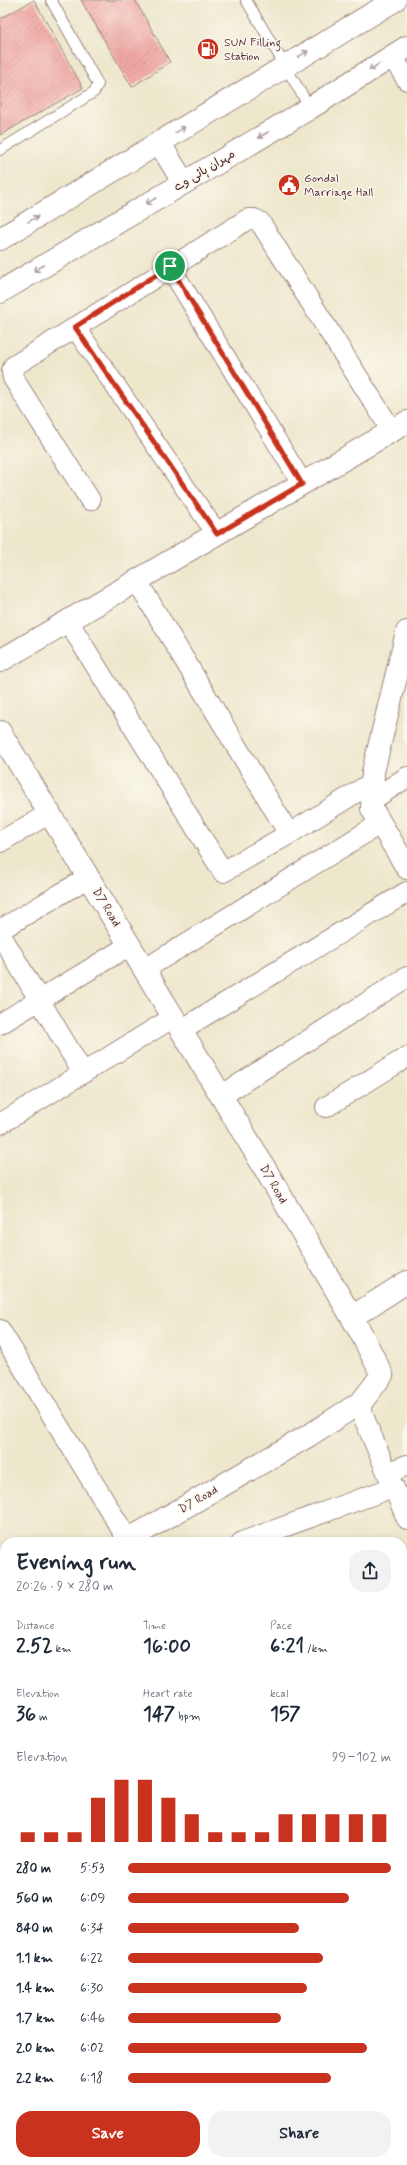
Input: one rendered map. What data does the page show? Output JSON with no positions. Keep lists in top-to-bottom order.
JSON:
{
  "streets": {
    "street": ["مہران ہائی وے", "D7 Road"]
  },
  "places": {
    "fuel station": ["SUN Filling Station"],
    "public building": ["Gondal Marriage Hall"]
  },
  "page": {
    "heading": ["Evening run", "20:26 · 9 × 280 m"],
    "stats": [
      ["Distance", "2.52 km"],
      ["Time", "16:00"],
      ["Pace", "6:21 /km"],
      ["Elevation", "36 m"],
      ["Heart rate", "147 bpm"],
      ["kcal", "157"]
    ],
    "chart": ["Elevation", "99–102 m"],
    "list": [
      {
        "name": "280 m",
        "note": "5:53"
      },
      {
        "name": "560 m",
        "note": "6:09"
      },
      {
        "name": "840 m",
        "note": "6:34"
      },
      {
        "name": "1.1 km",
        "note": "6:22"
      },
      {
        "name": "1.4 km",
        "note": "6:30"
      },
      {
        "name": "1.7 km",
        "note": "6:46"
      },
      {
        "name": "2.0 km",
        "note": "6:02"
      },
      {
        "name": "2.2 km",
        "note": "6:18"
      }
    ],
    "buttons": ["Save", "Share"]
  }
}
